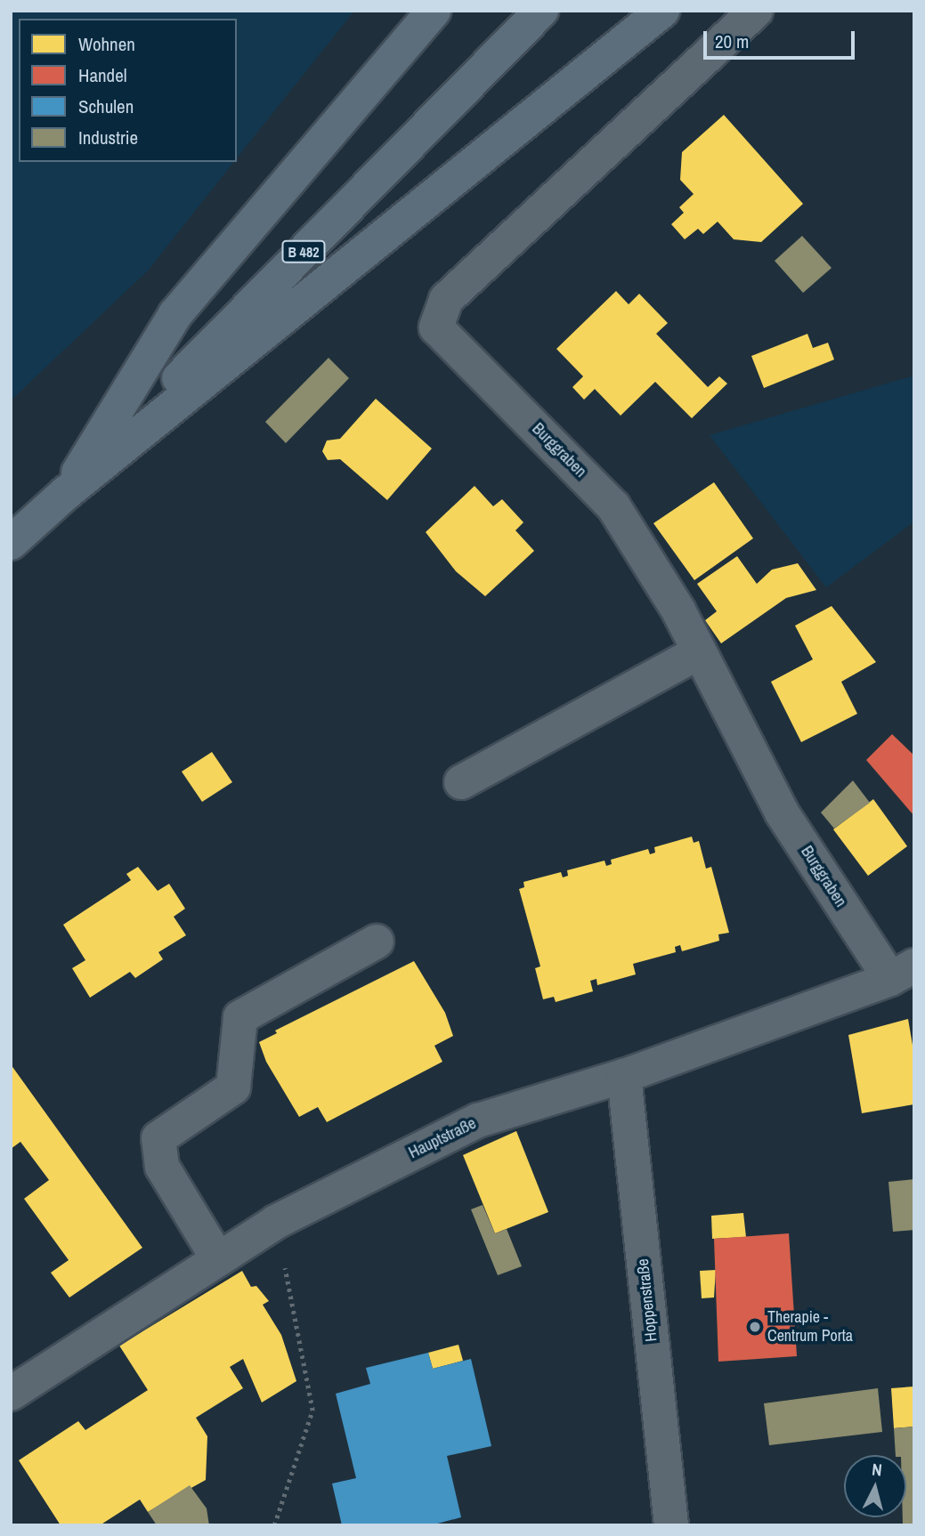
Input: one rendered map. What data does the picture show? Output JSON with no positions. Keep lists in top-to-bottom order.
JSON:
{
  "streets": {
    "main road": ["B 482"],
    "street": ["Burggraben", "Hauptstraße", "Hoppenstraße"]
  },
  "crossings": [
    ["Burggraben", "Hauptstraße"],
    ["Hauptstraße", "Hoppenstraße"]
  ],
  "places": ["Therapie - Centrum Porta"],
  "legend": [
    "Wohnen",
    "Handel",
    "Schulen",
    "Industrie"
  ],
  "scale_bar": "20 m",
  "north": "top"
}
